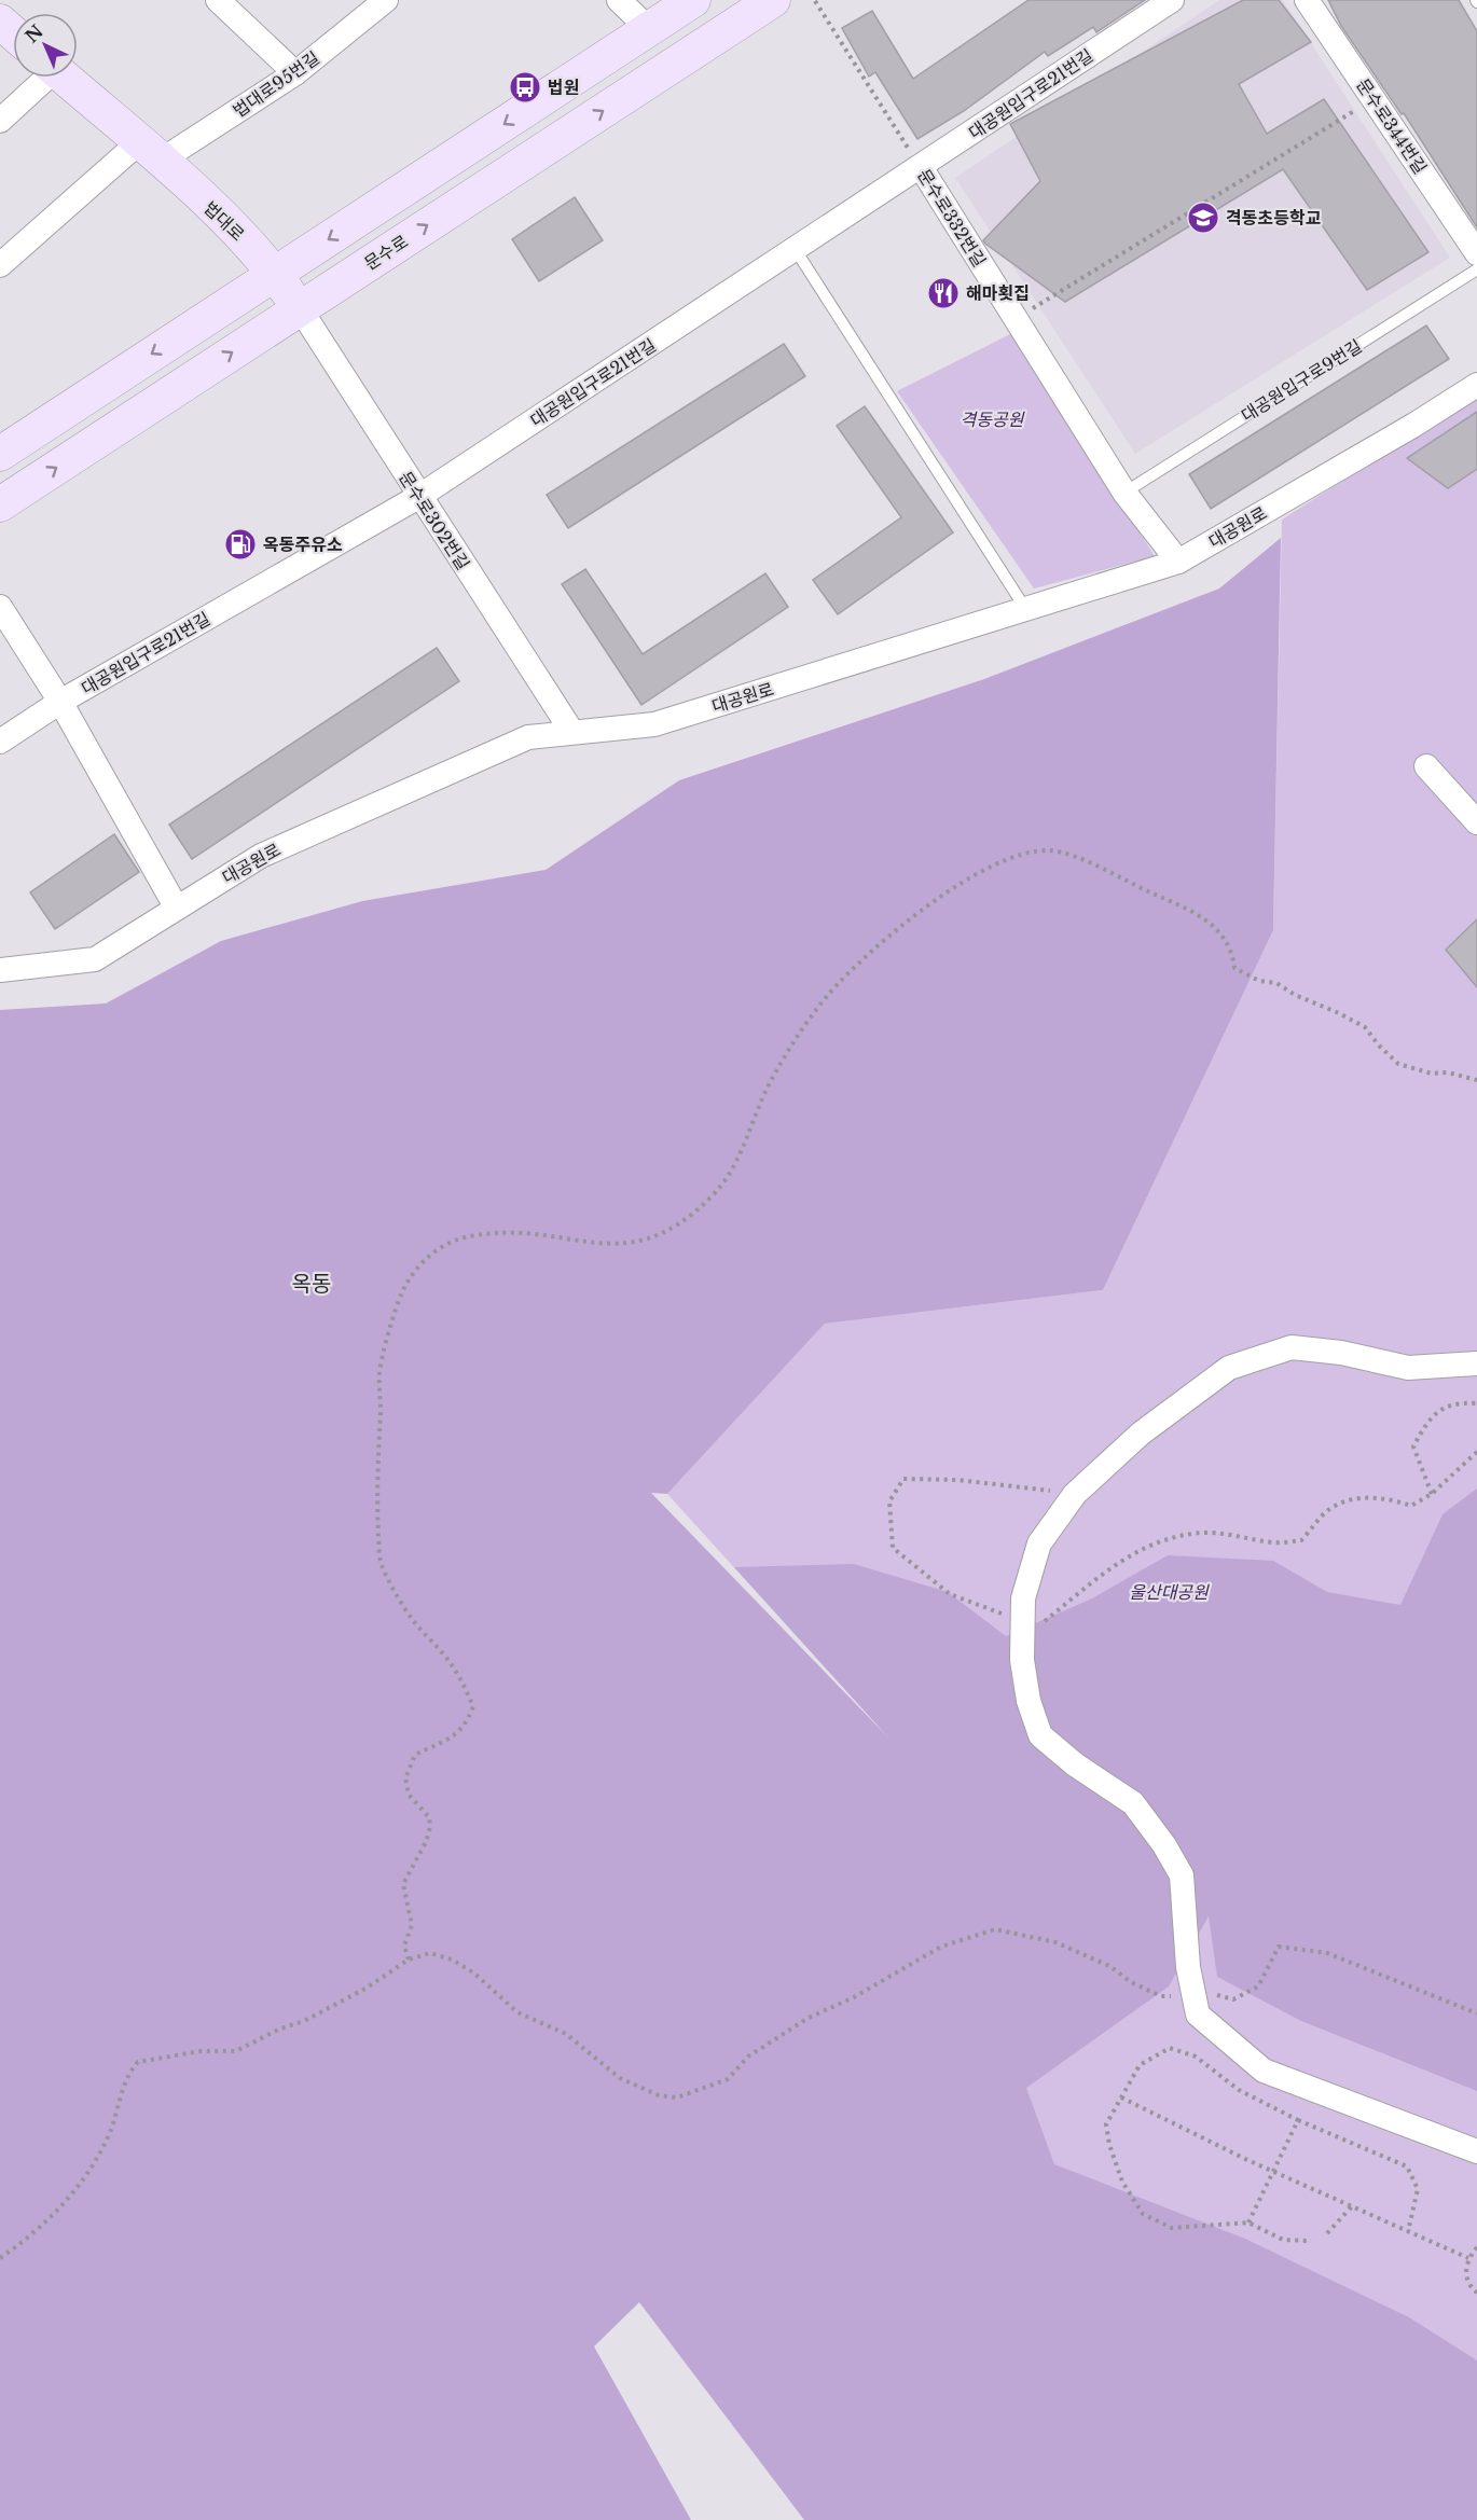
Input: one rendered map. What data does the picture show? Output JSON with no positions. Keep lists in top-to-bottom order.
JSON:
{
  "streets": {
    "main road": ["법대로", "문수로"],
    "street": [
      "법대로95번길",
      "대공원입구로21번길",
      "문수로344번길",
      "문수로332번길",
      "문수로302번길",
      "대공원로"
    ],
    "lane": ["대공원입구로9번길"]
  },
  "crossings": [
    ["법대로95번길", "법대로"],
    ["대공원입구로21번길", "문수로332번길"],
    ["대공원입구로21번길", "문수로302번길"],
    ["문수로332번길", "대공원입구로9번길"],
    ["문수로332번길", "대공원로"],
    ["법대로", "문수로"],
    ["법대로", "문수로302번길"],
    ["문수로", "문수로302번길"],
    ["문수로302번길", "대공원로"]
  ],
  "districts": ["옥동"],
  "parks": ["격동공원", "울산대공원"],
  "places": {
    "bus stop": ["법원"],
    "school or university": ["격동초등학교"],
    "restaurant": ["해마횟집"],
    "fuel station": ["옥동주유소"]
  },
  "north": "top left"
}
